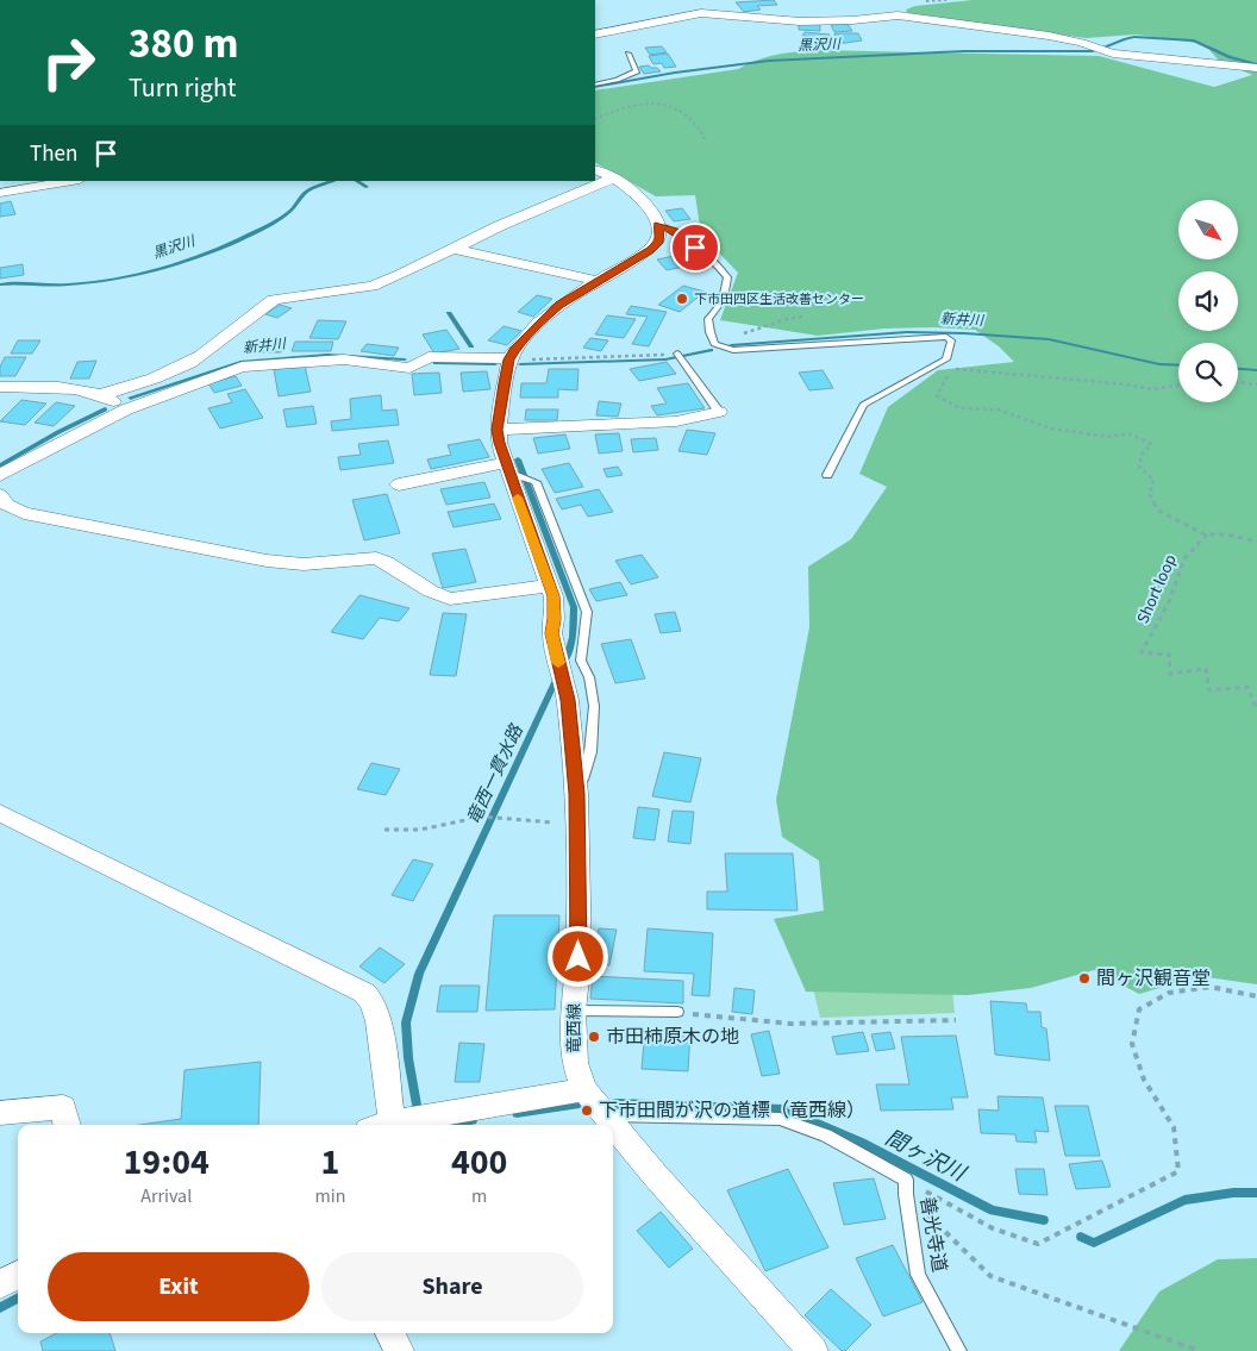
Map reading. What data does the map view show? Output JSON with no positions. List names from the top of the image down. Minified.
{"streets":{"street":["竜西線"],"lane":["善光寺道"],"path":["Short loop"]},"crossings":[["竜西線","善光寺道"]],"water":["黒沢川","新井川","竜西一貫水路","間ヶ沢川"],"places":["下市田四区生活改善センター","間ヶ沢観音堂","市田柿原木の地","下市田間が沢の道標（竜西線）"],"north":"bottom right","page":{"turn":["380 m","Turn right"],"then":"Then","eta":["19:04","Arrival","1","min","400","m"],"buttons":["Exit","Share"]}}
